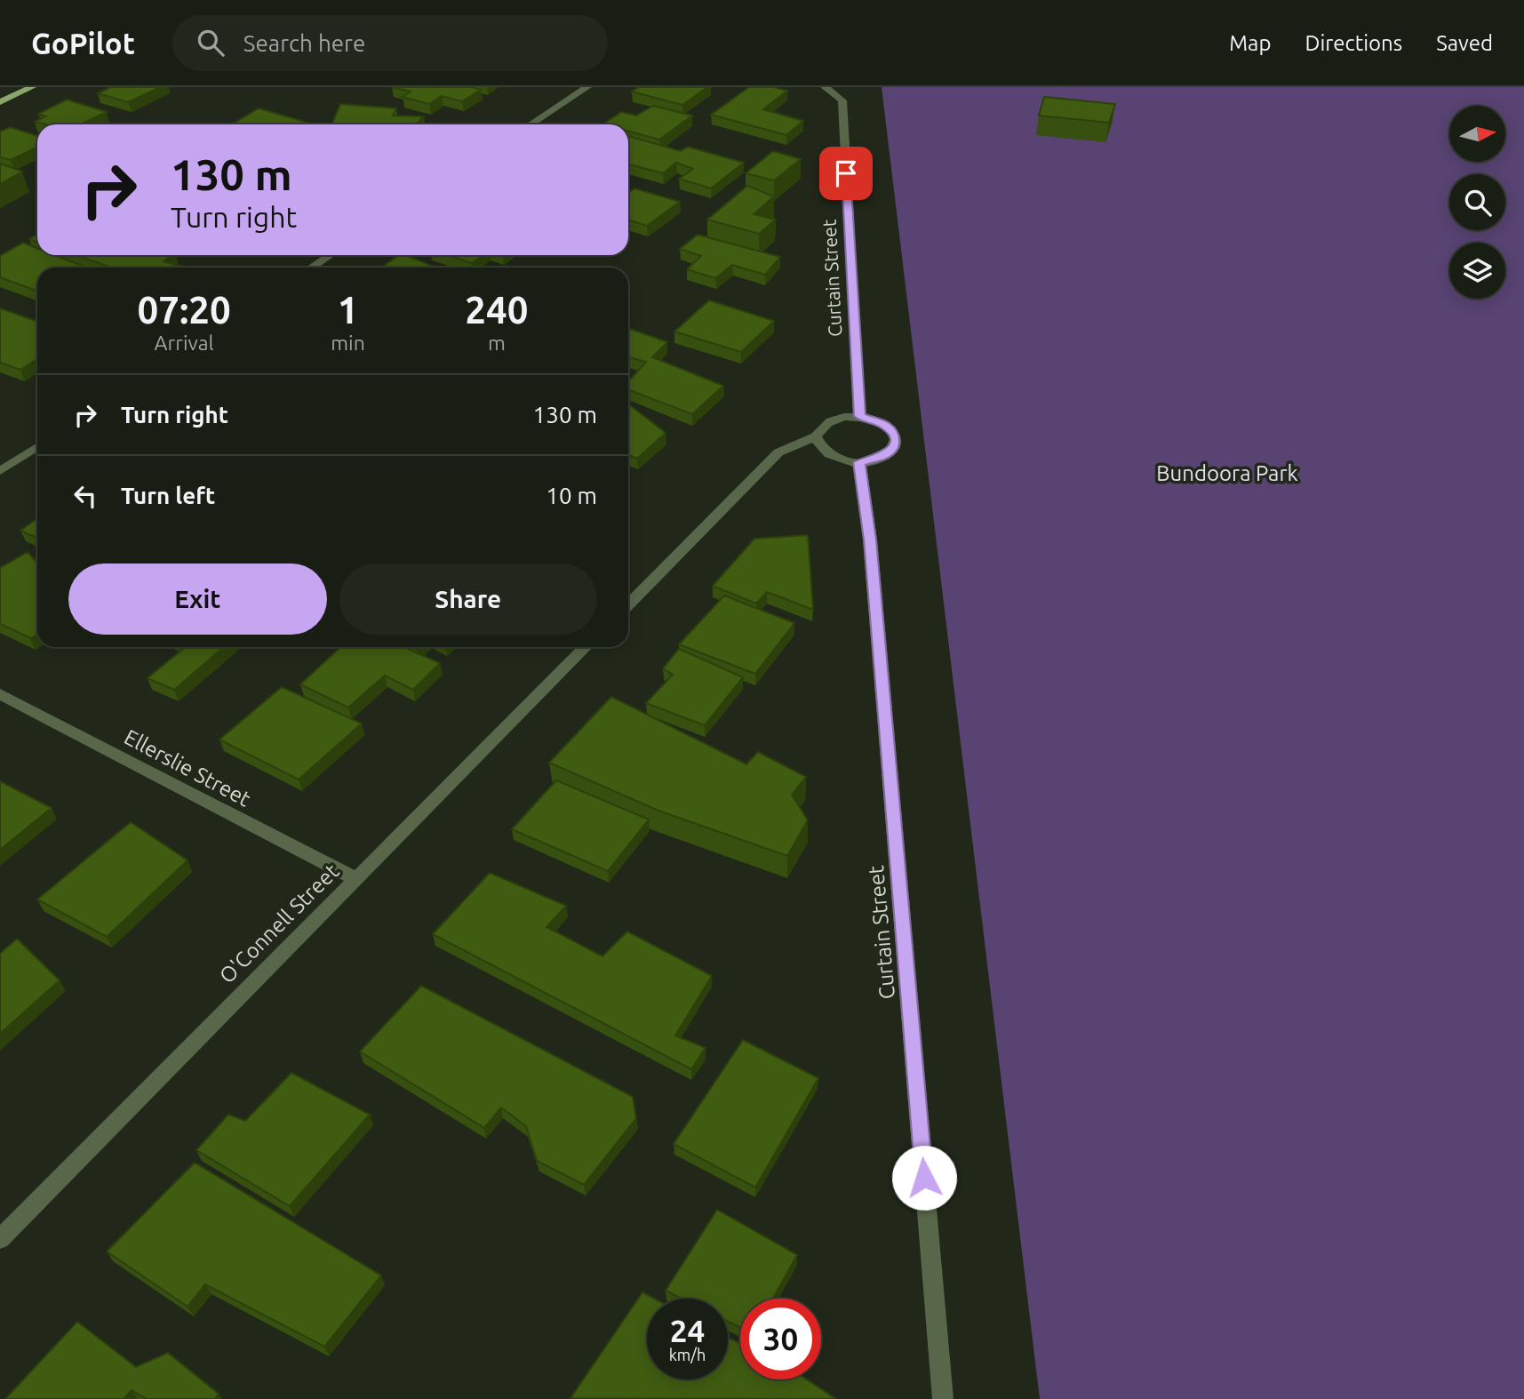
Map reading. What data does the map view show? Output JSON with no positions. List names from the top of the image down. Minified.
{"streets":{"street":["Curtain Street","Ellerslie Street","O'Connell Street"]},"crossings":[["Ellerslie Street","O'Connell Street"]],"parks":["Bundoora Park"],"north":"right","page":{"header":"GoPilot","search":"Search here","nav":["Map","Directions","Saved"],"turn":["130 m","Turn right"],"eta":["07:20","Arrival","1","min","240","m"],"list":[{"name":"Turn right","value":"130 m"},{"name":"Turn left","value":"10 m"}],"buttons":["Exit","Share"],"speed":"24 km/h","limit":"30"}}
